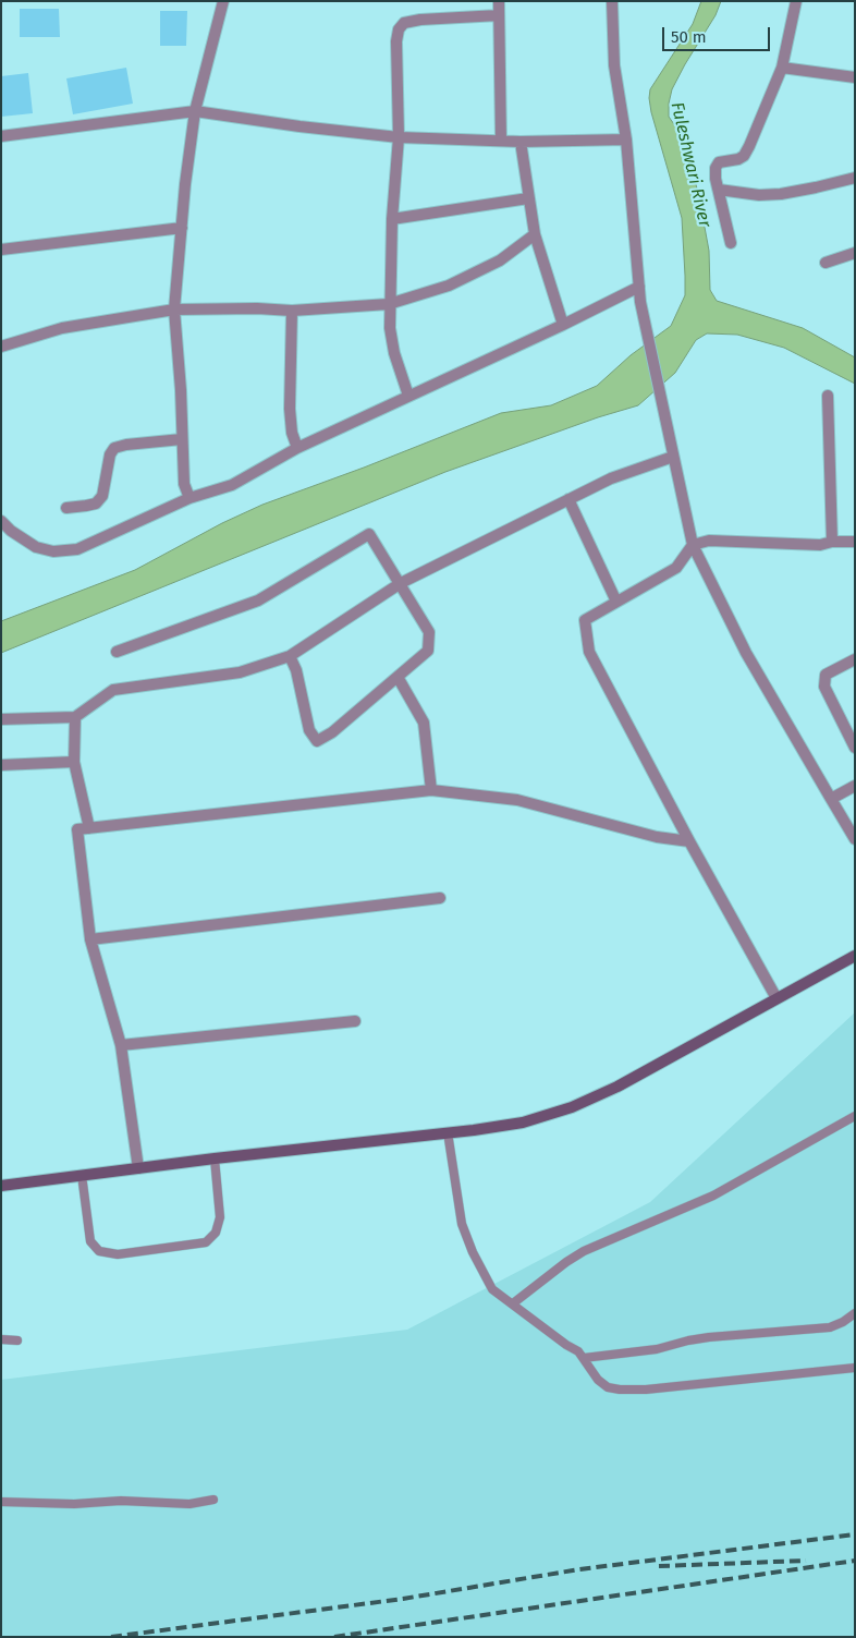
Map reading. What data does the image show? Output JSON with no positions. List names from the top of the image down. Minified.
{"water":["Fuleshwari River"],"scale_bar":"50 m"}
